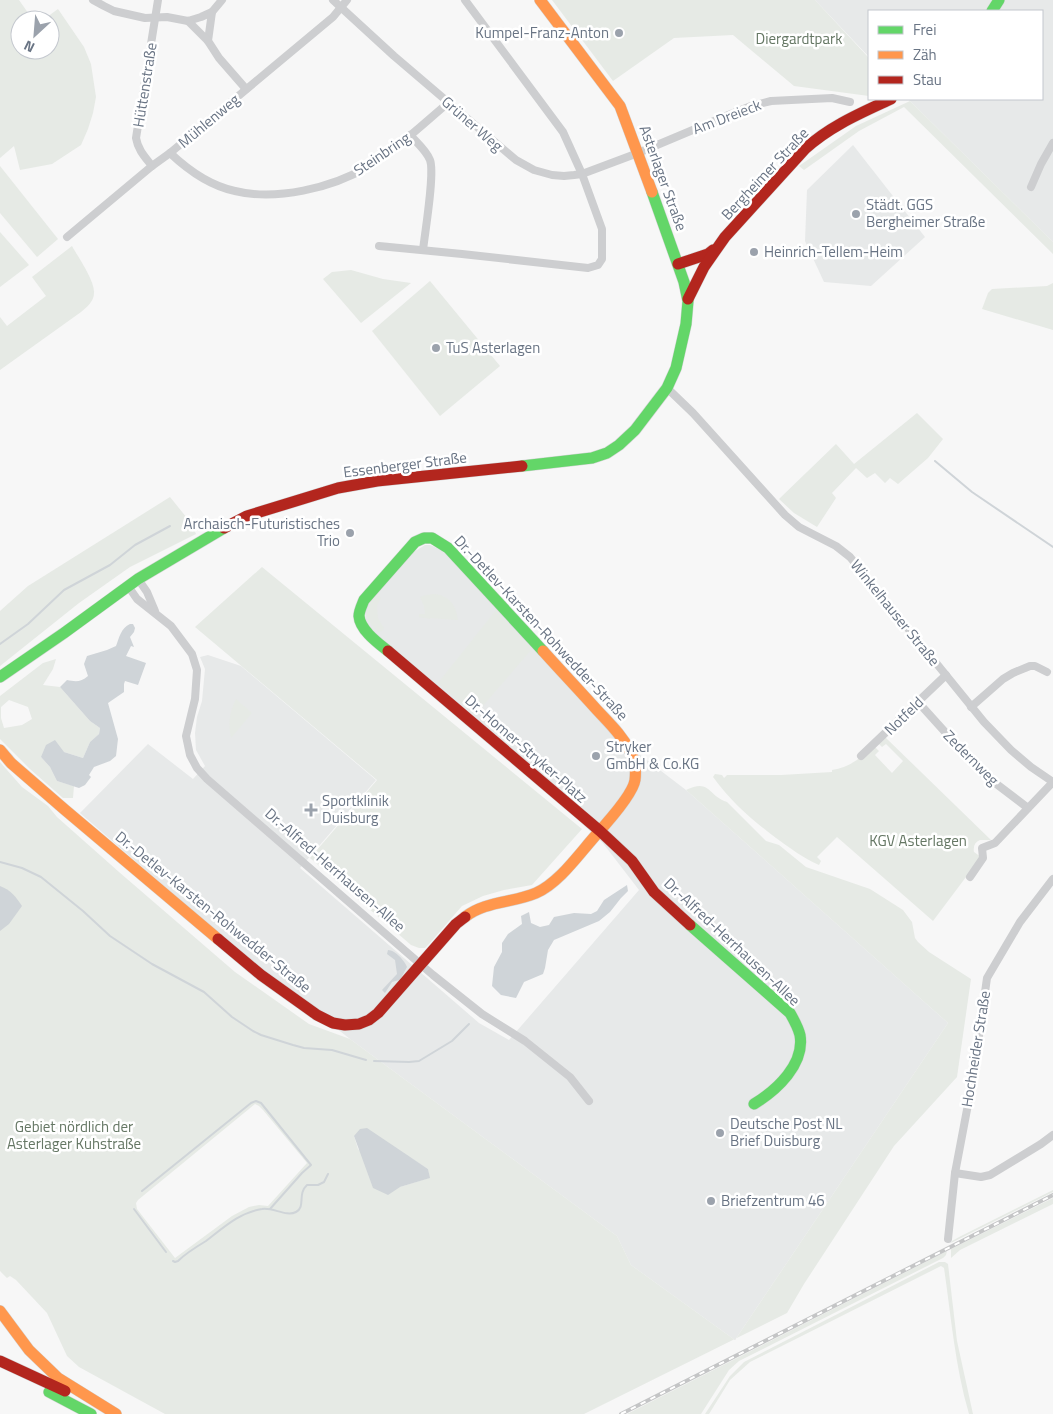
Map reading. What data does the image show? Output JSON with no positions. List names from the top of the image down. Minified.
{"streets":{"main road":["Bergheimer Straße","Asterlager Straße","Essenberger Straße","Dr.-Detlev-Karsten-Rohwedder-Straße","Dr.-Homer-Stryker-Platz","Dr.-Alfred-Herrhausen-Allee"],"street":["Hüttenstraße","Am Dreieck","Mühlenweg","Grüner Weg","Steinbring","Winkelhauser Straße","Notfeld","Zedernweg","Hochheider Straße"]},"crossings":[["Hüttenstraße","Mühlenweg"],["Am Dreieck","Grüner Weg"],["Am Dreieck","Asterlager Straße"],["Mühlenweg","Grüner Weg"],["Mühlenweg","Steinbring"],["Grüner Weg","Steinbring"],["Grüner Weg","Asterlager Straße"],["Bergheimer Straße","Asterlager Straße"],["Asterlager Straße","Essenberger Straße"],["Asterlager Straße","Winkelhauser Straße"],["Essenberger Straße","Winkelhauser Straße"],["Essenberger Straße","Dr.-Alfred-Herrhausen-Allee"],["Winkelhauser Straße","Notfeld"],["Dr.-Detlev-Karsten-Rohwedder-Straße","Dr.-Homer-Stryker-Platz"],["Dr.-Detlev-Karsten-Rohwedder-Straße","Dr.-Alfred-Herrhausen-Allee"],["Notfeld","Zedernweg"],["Dr.-Homer-Stryker-Platz","Dr.-Alfred-Herrhausen-Allee"]],"parks":["Diergardtpark","KGV Asterlagen","Gebiet nördlich der Asterlager Kuhstraße"],"places":{"other":["Kumpel-Franz-Anton","Städt. GGS Bergheimer Straße","Heinrich-Tellem-Heim","TuS Asterlagen","Archaisch-Futuristisches Trio","Stryker GmbH & Co.KG","Deutsche Post NL Brief Duisburg","Briefzentrum 46"],"health":["Sportklinik Duisburg"]},"legend":["Frei","Zäh","Stau"],"north":"bottom left"}
